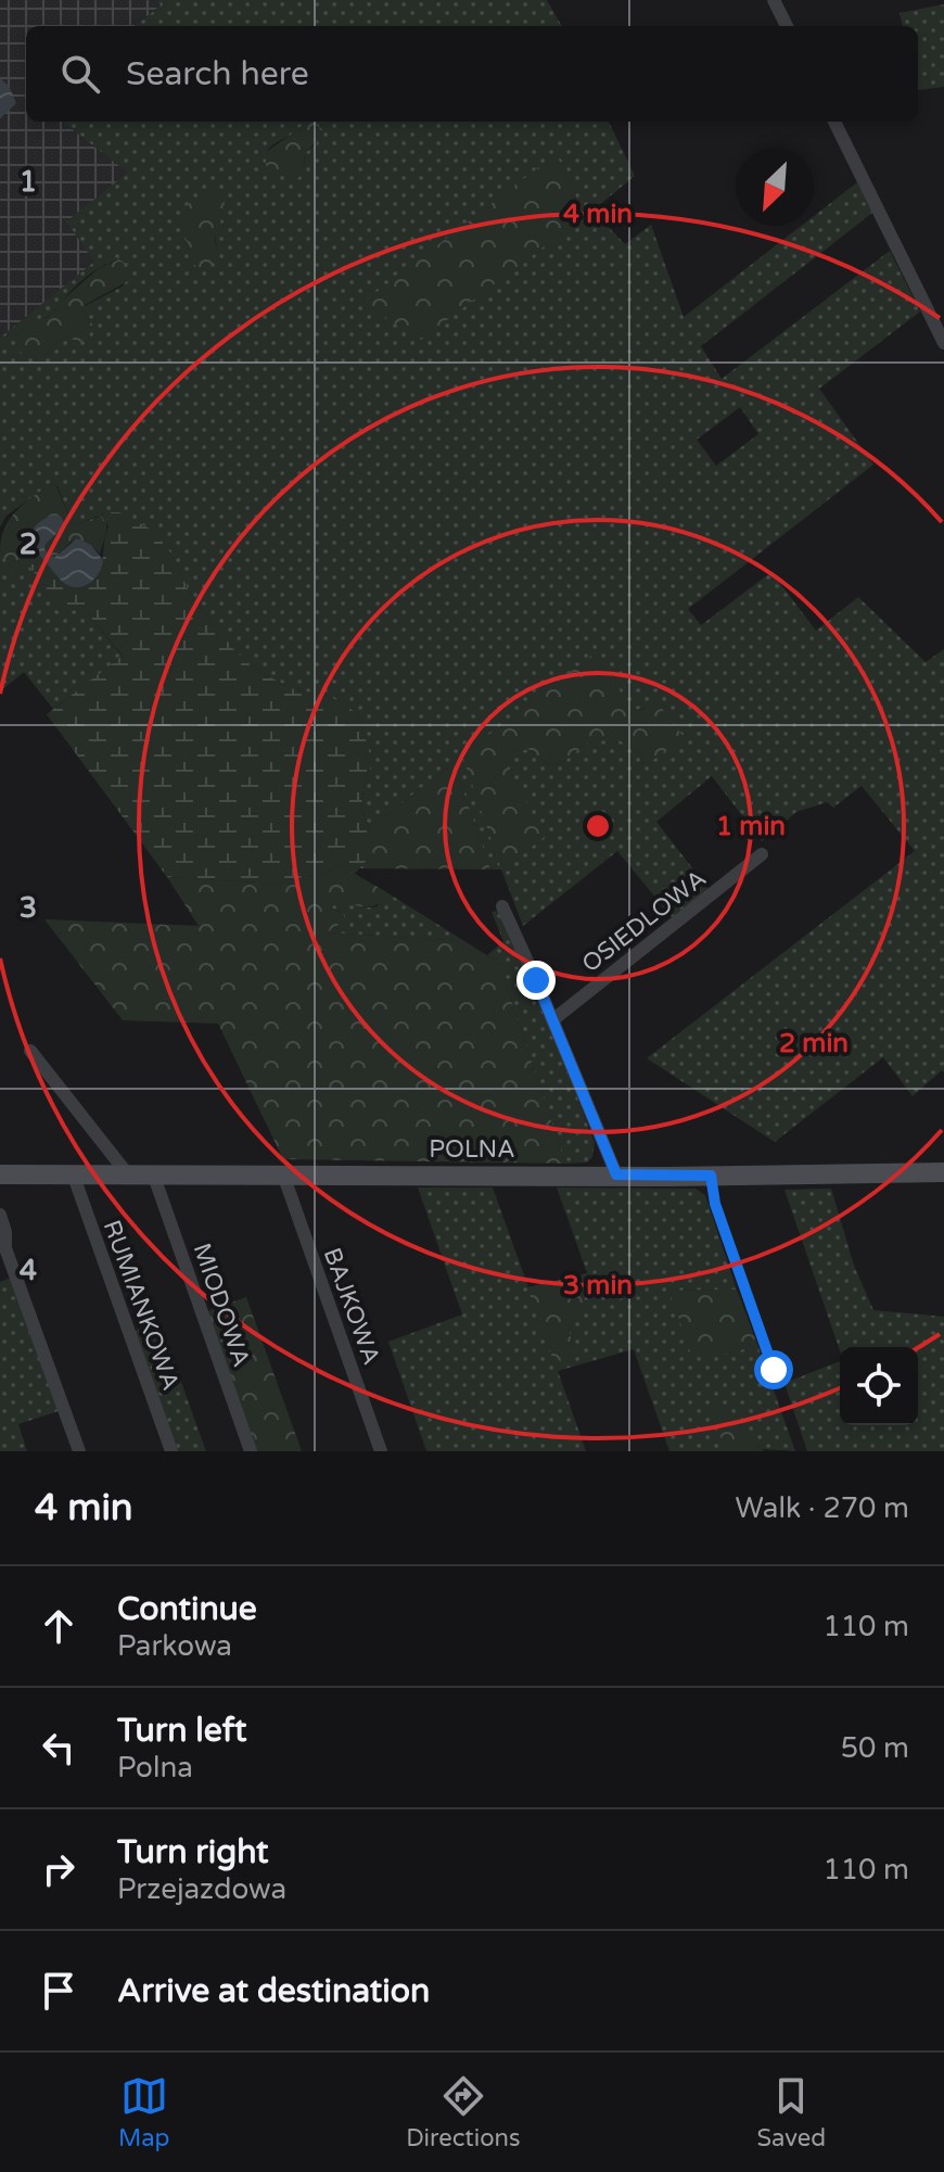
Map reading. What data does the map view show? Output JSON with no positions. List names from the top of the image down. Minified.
{"streets":{"street":["OSIEDLOWA","POLNA","RUMIANKOWA","MIODOWA","BAJKOWA"]},"crossings":[["POLNA","RUMIANKOWA"],["POLNA","MIODOWA"],["POLNA","BAJKOWA"]],"north":"bottom left","page":{"search":"Search here","heading":["4 min","Walk · 270 m"],"list":[["Continue","Parkowa","110 m"],["Turn left","Polna","50 m"],["Turn right","Przejazdowa","110 m"],"Arrive at destination"],"nav":["Map","Directions","Saved"]},"grid":{"rows":["1","2","3","4"]},"rings":["4 min","1 min","2 min","3 min"]}
